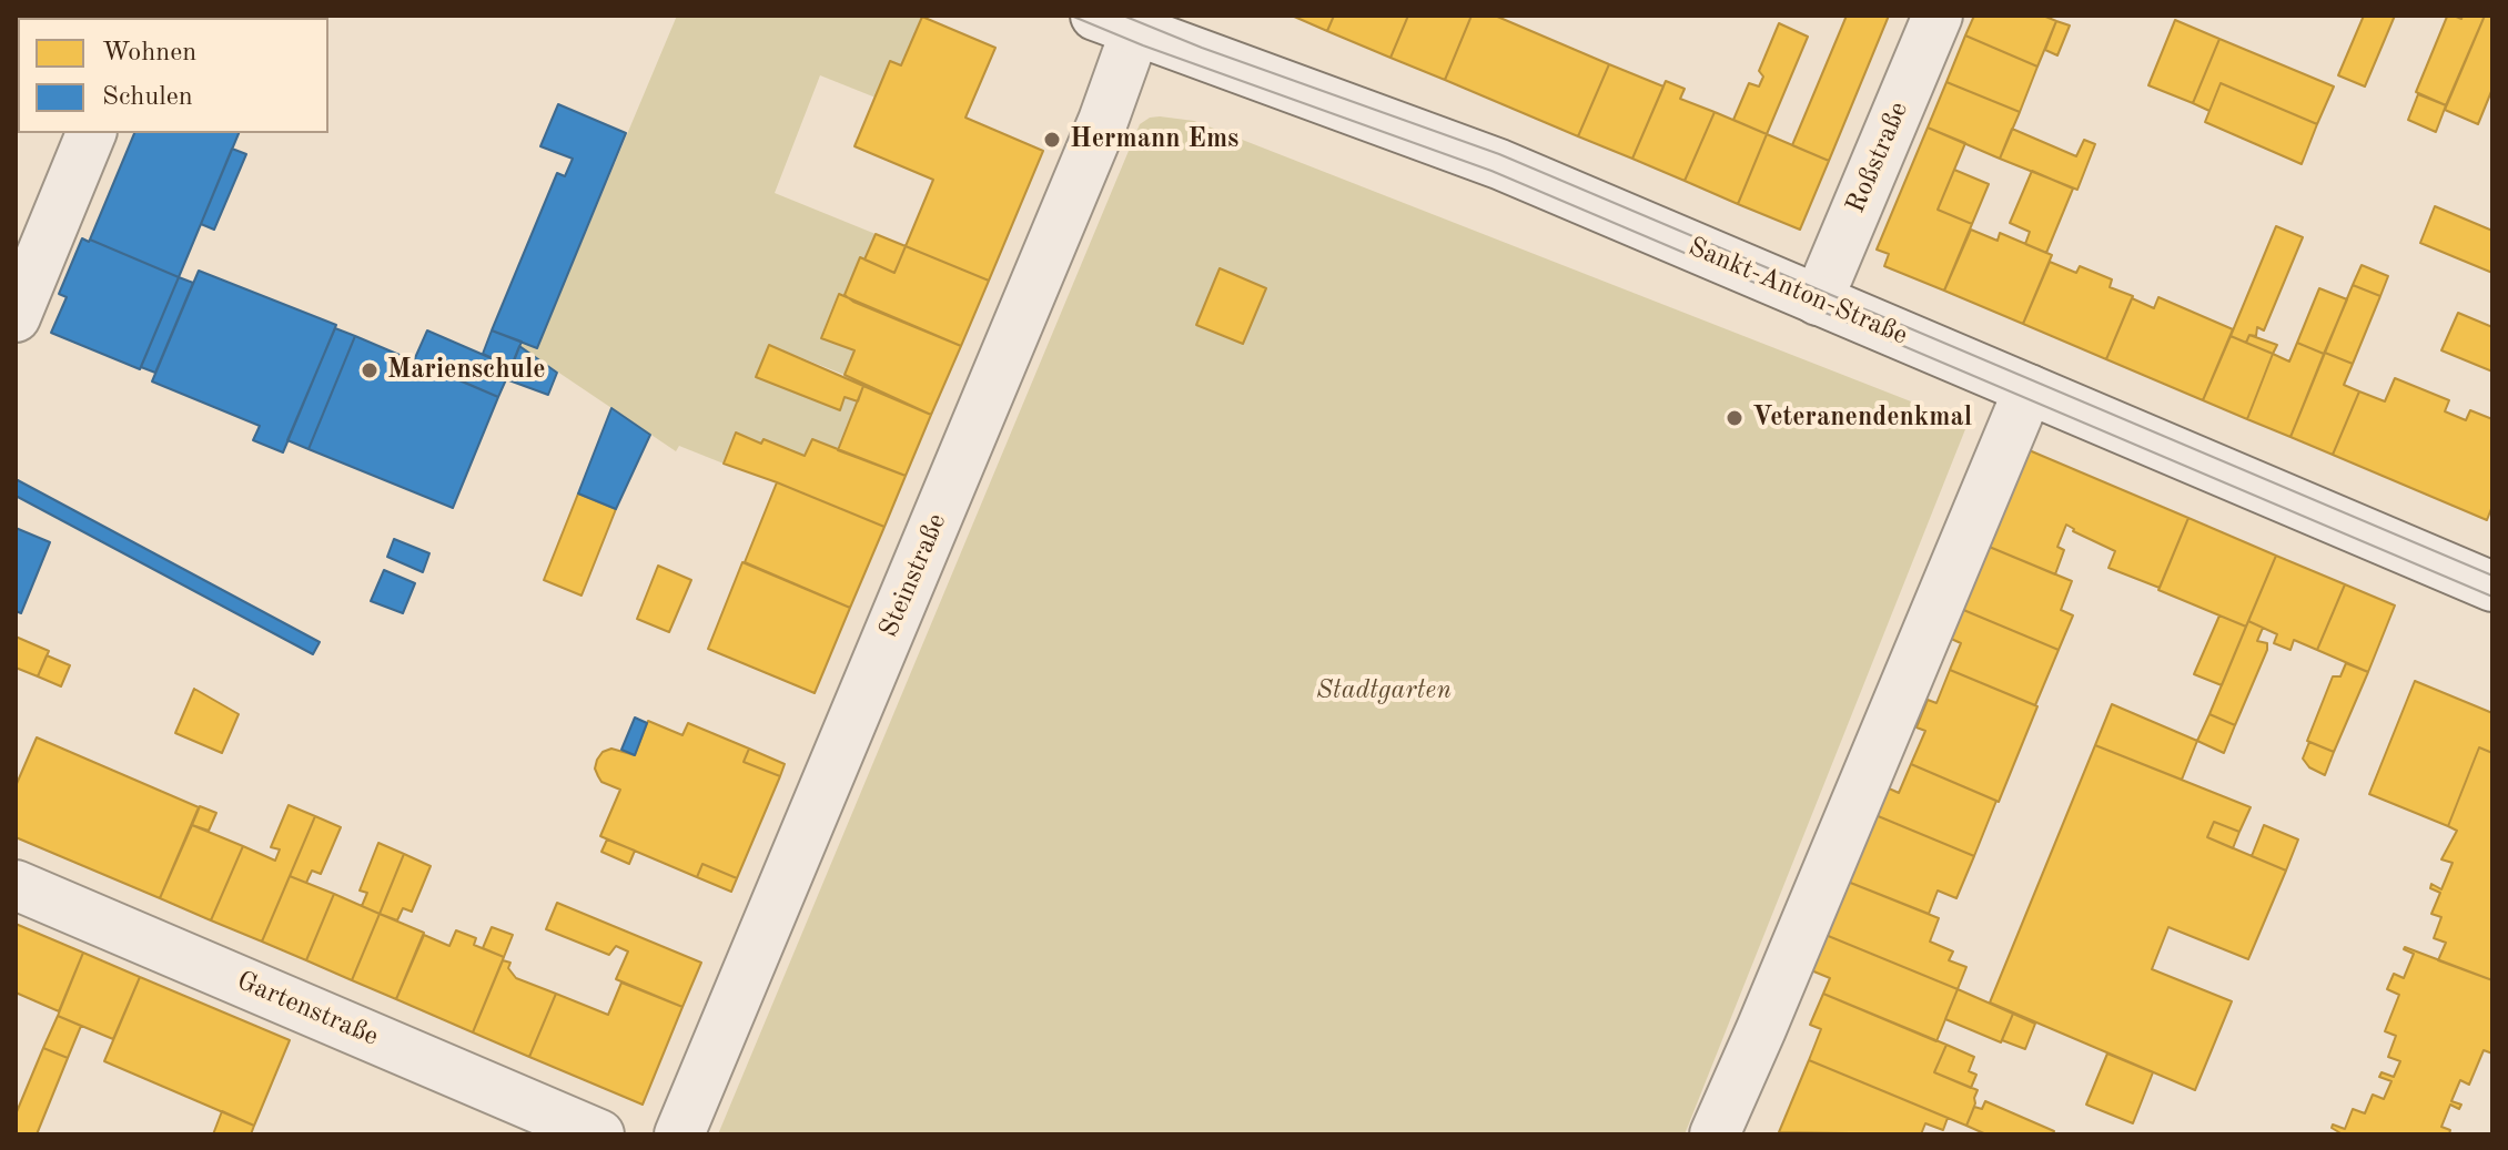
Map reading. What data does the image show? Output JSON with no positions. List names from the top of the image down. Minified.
{"streets":{"street":["Roßstraße","Sankt-Anton-Straße","Steinstraße","Gartenstraße"]},"crossings":[["Roßstraße","Sankt-Anton-Straße"],["Sankt-Anton-Straße","Steinstraße"]],"parks":["Stadtgarten"],"places":["Hermann Ems","Marienschule","Veteranendenkmal"],"legend":["Wohnen","Schulen"]}
